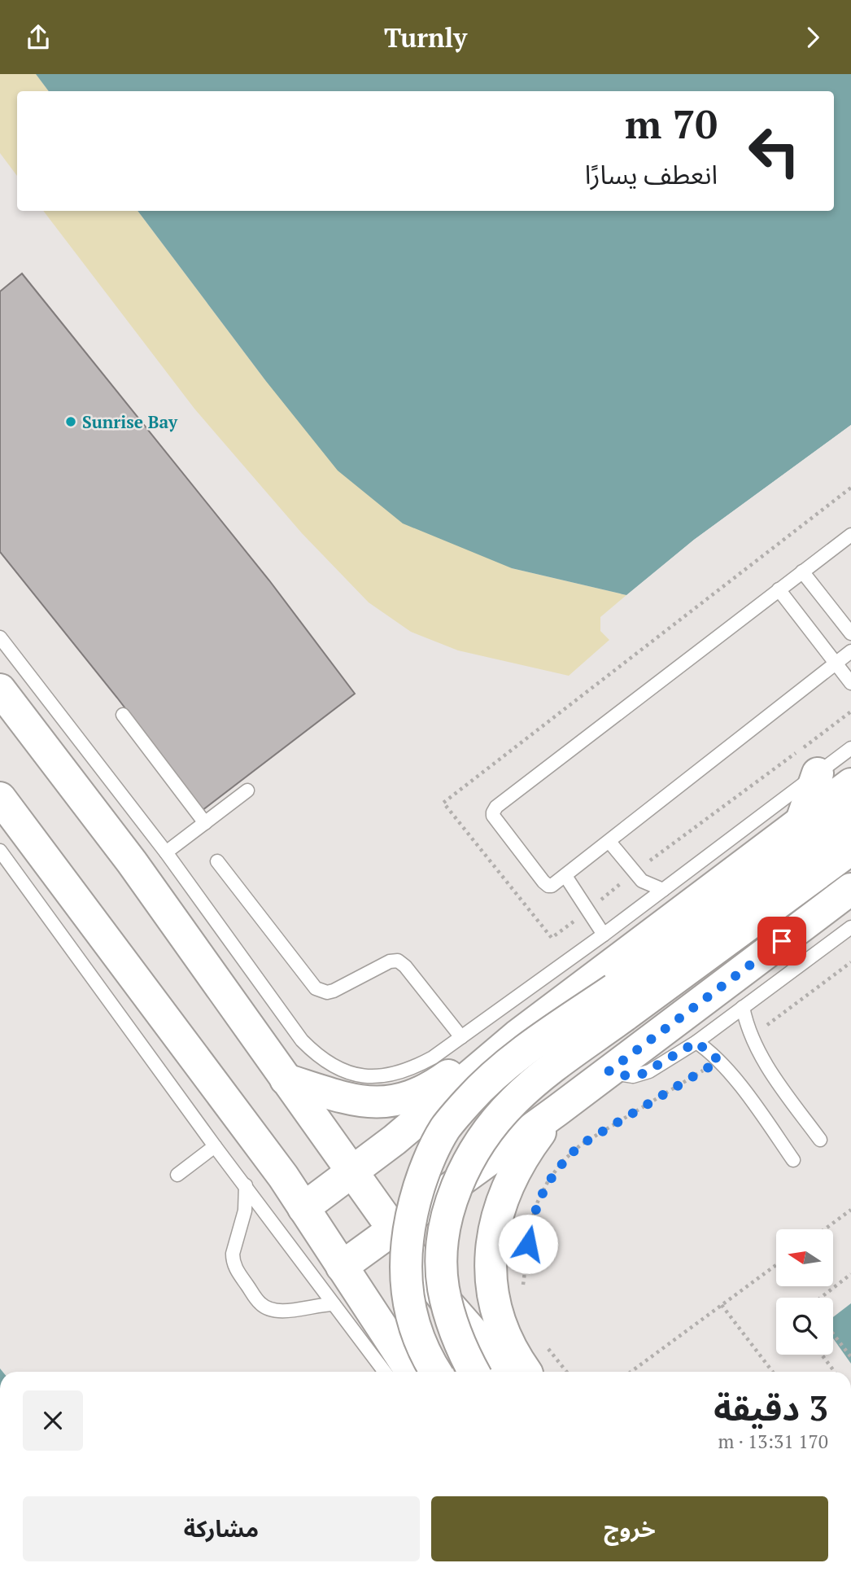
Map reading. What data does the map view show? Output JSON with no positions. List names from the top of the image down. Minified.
{"places":["Sunrise Bay"],"north":"left","page":{"header":"Turnly","turn":["70 m","انعطف يسارًا"],"heading":["3 دقيقة","170 m · 13:31"],"buttons":["خروج","مشاركة"]}}
